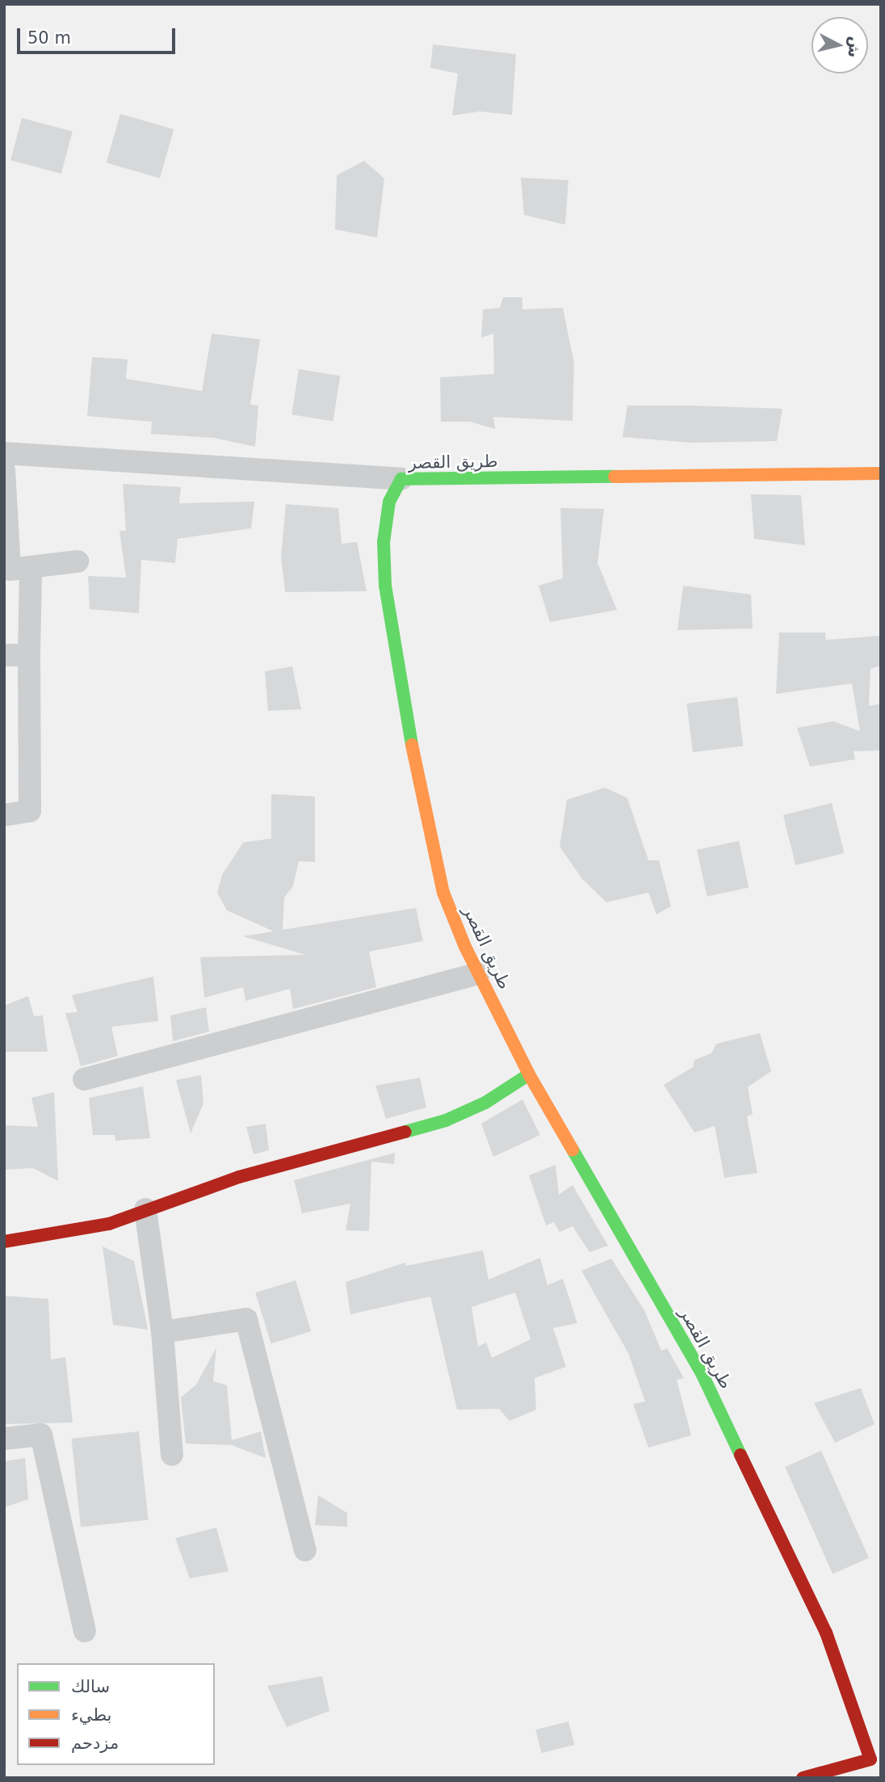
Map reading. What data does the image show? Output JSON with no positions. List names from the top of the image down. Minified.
{"streets":{"street":["طريق القصر"]},"legend":["سالك","بطيء","مزدحم"],"scale_bar":"50 m","north":"right"}
